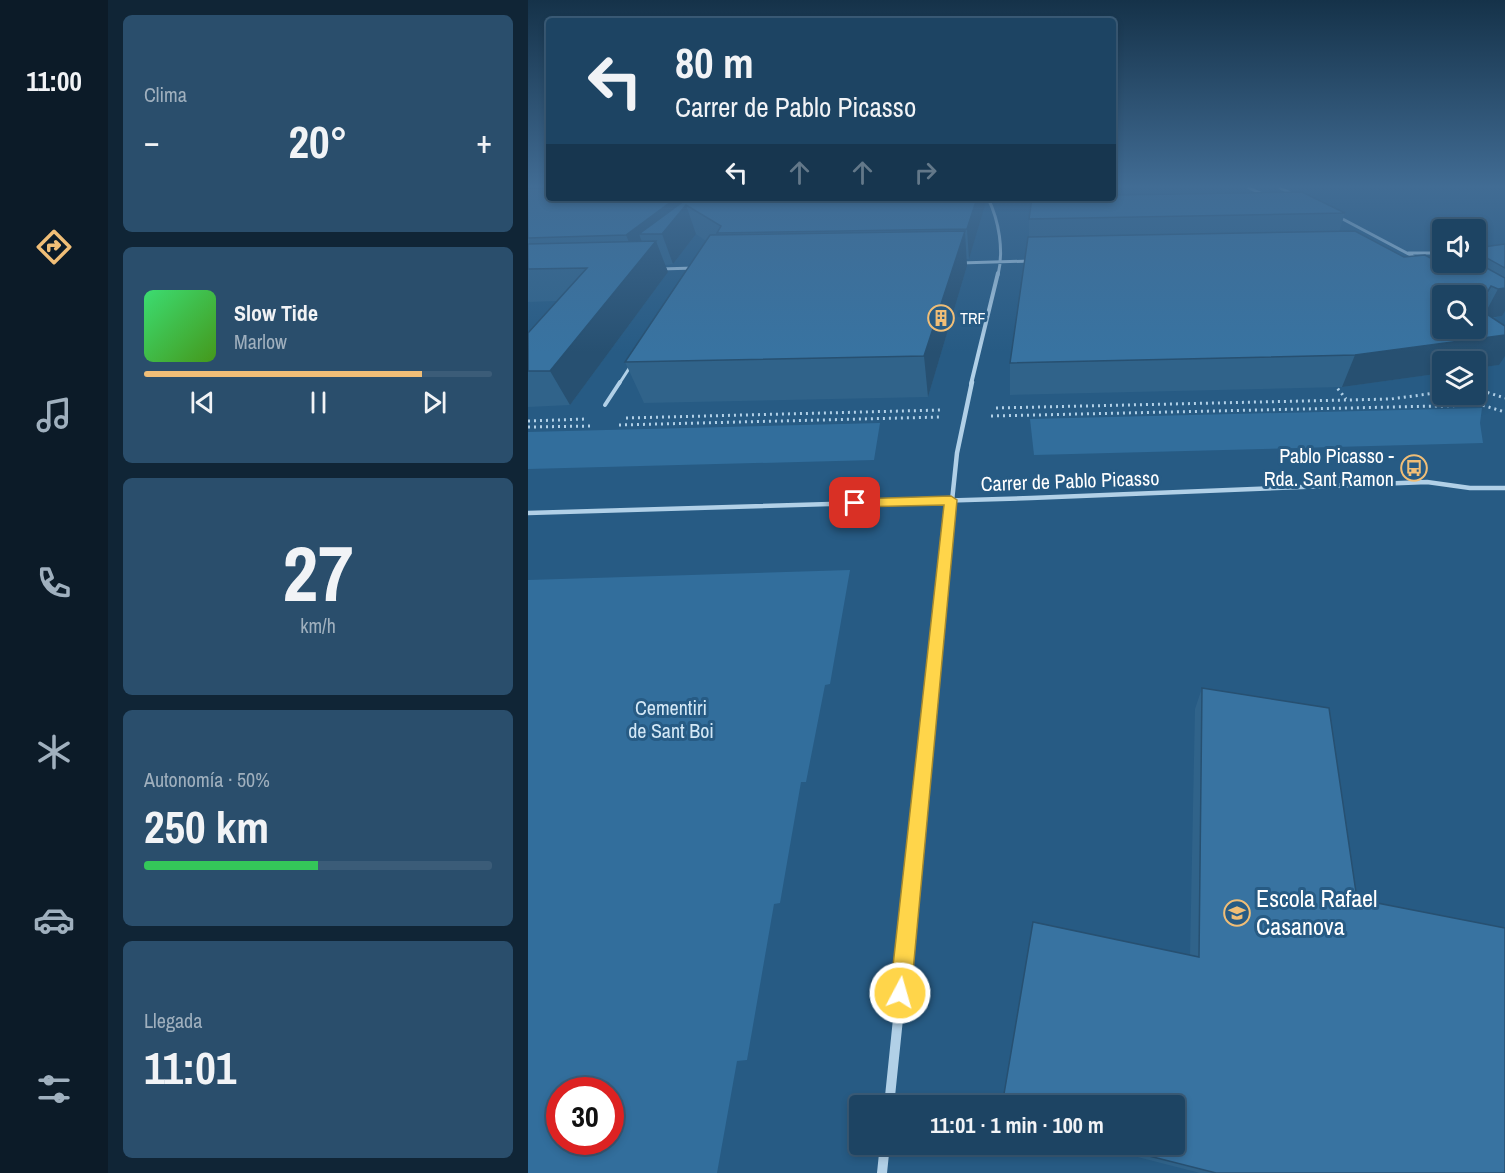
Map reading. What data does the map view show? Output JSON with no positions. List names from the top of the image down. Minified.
{"streets":{"street":["Carrer de Pablo Picasso"]},"parks":["Cementiri de Sant Boi"],"places":{"building":["TRF"],"bus stop":["Pablo Picasso - Rda. Sant Ramon"],"school or university":["Escola Rafael Casanova"]},"page":{"tabs":"11:00","tile":["Clima",["27","km/h"],["Autonomía · 50%","250 km"],["Llegada","11:01"]],"turn":["80 m","Carrer de Pablo Picasso"],"heat":["−","20°","+"],"song":["Slow Tide","Marlow"],"limit":"30","trip":"11:01 · 1 min · 100 m"}}
